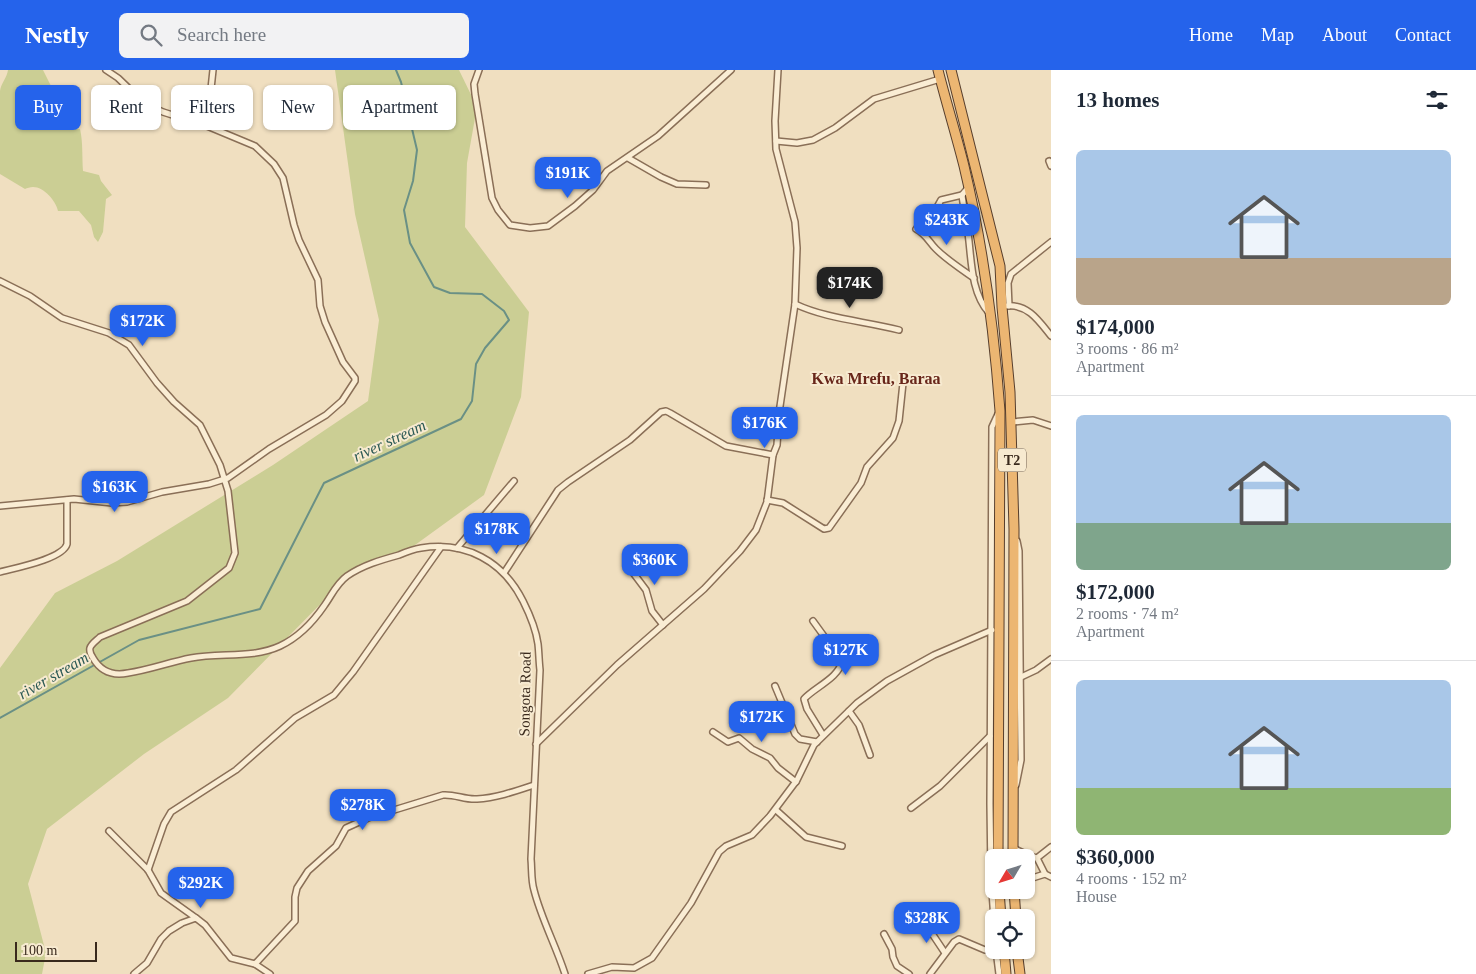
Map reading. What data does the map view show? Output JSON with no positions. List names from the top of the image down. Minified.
{"streets":{"highway":["T2"],"street":["Songota Road"]},"districts":["Kwa Mrefu, Baraa"],"water":["river stream"],"scale_bar":"100 m","north":"bottom left","page":{"header":"Nestly","search":"Search here","nav":["Home","Map","About","Contact"],"heading":"13 homes","chip":["Buy","Rent","Filters","New","Apartment"],"list":[{"name":"$174,000","note":"3 rooms · 86 m² · Apartment"},{"name":"$172,000","note":"2 rooms · 74 m² · Apartment"},{"name":"$360,000","note":"4 rooms · 152 m² · House"}],"price":["$191K","$243K","$174K","$172K","$176K","$163K","$178K","$360K","$127K","$172K","$278K","$292K","$328K"],"scale":"100 m"}}
